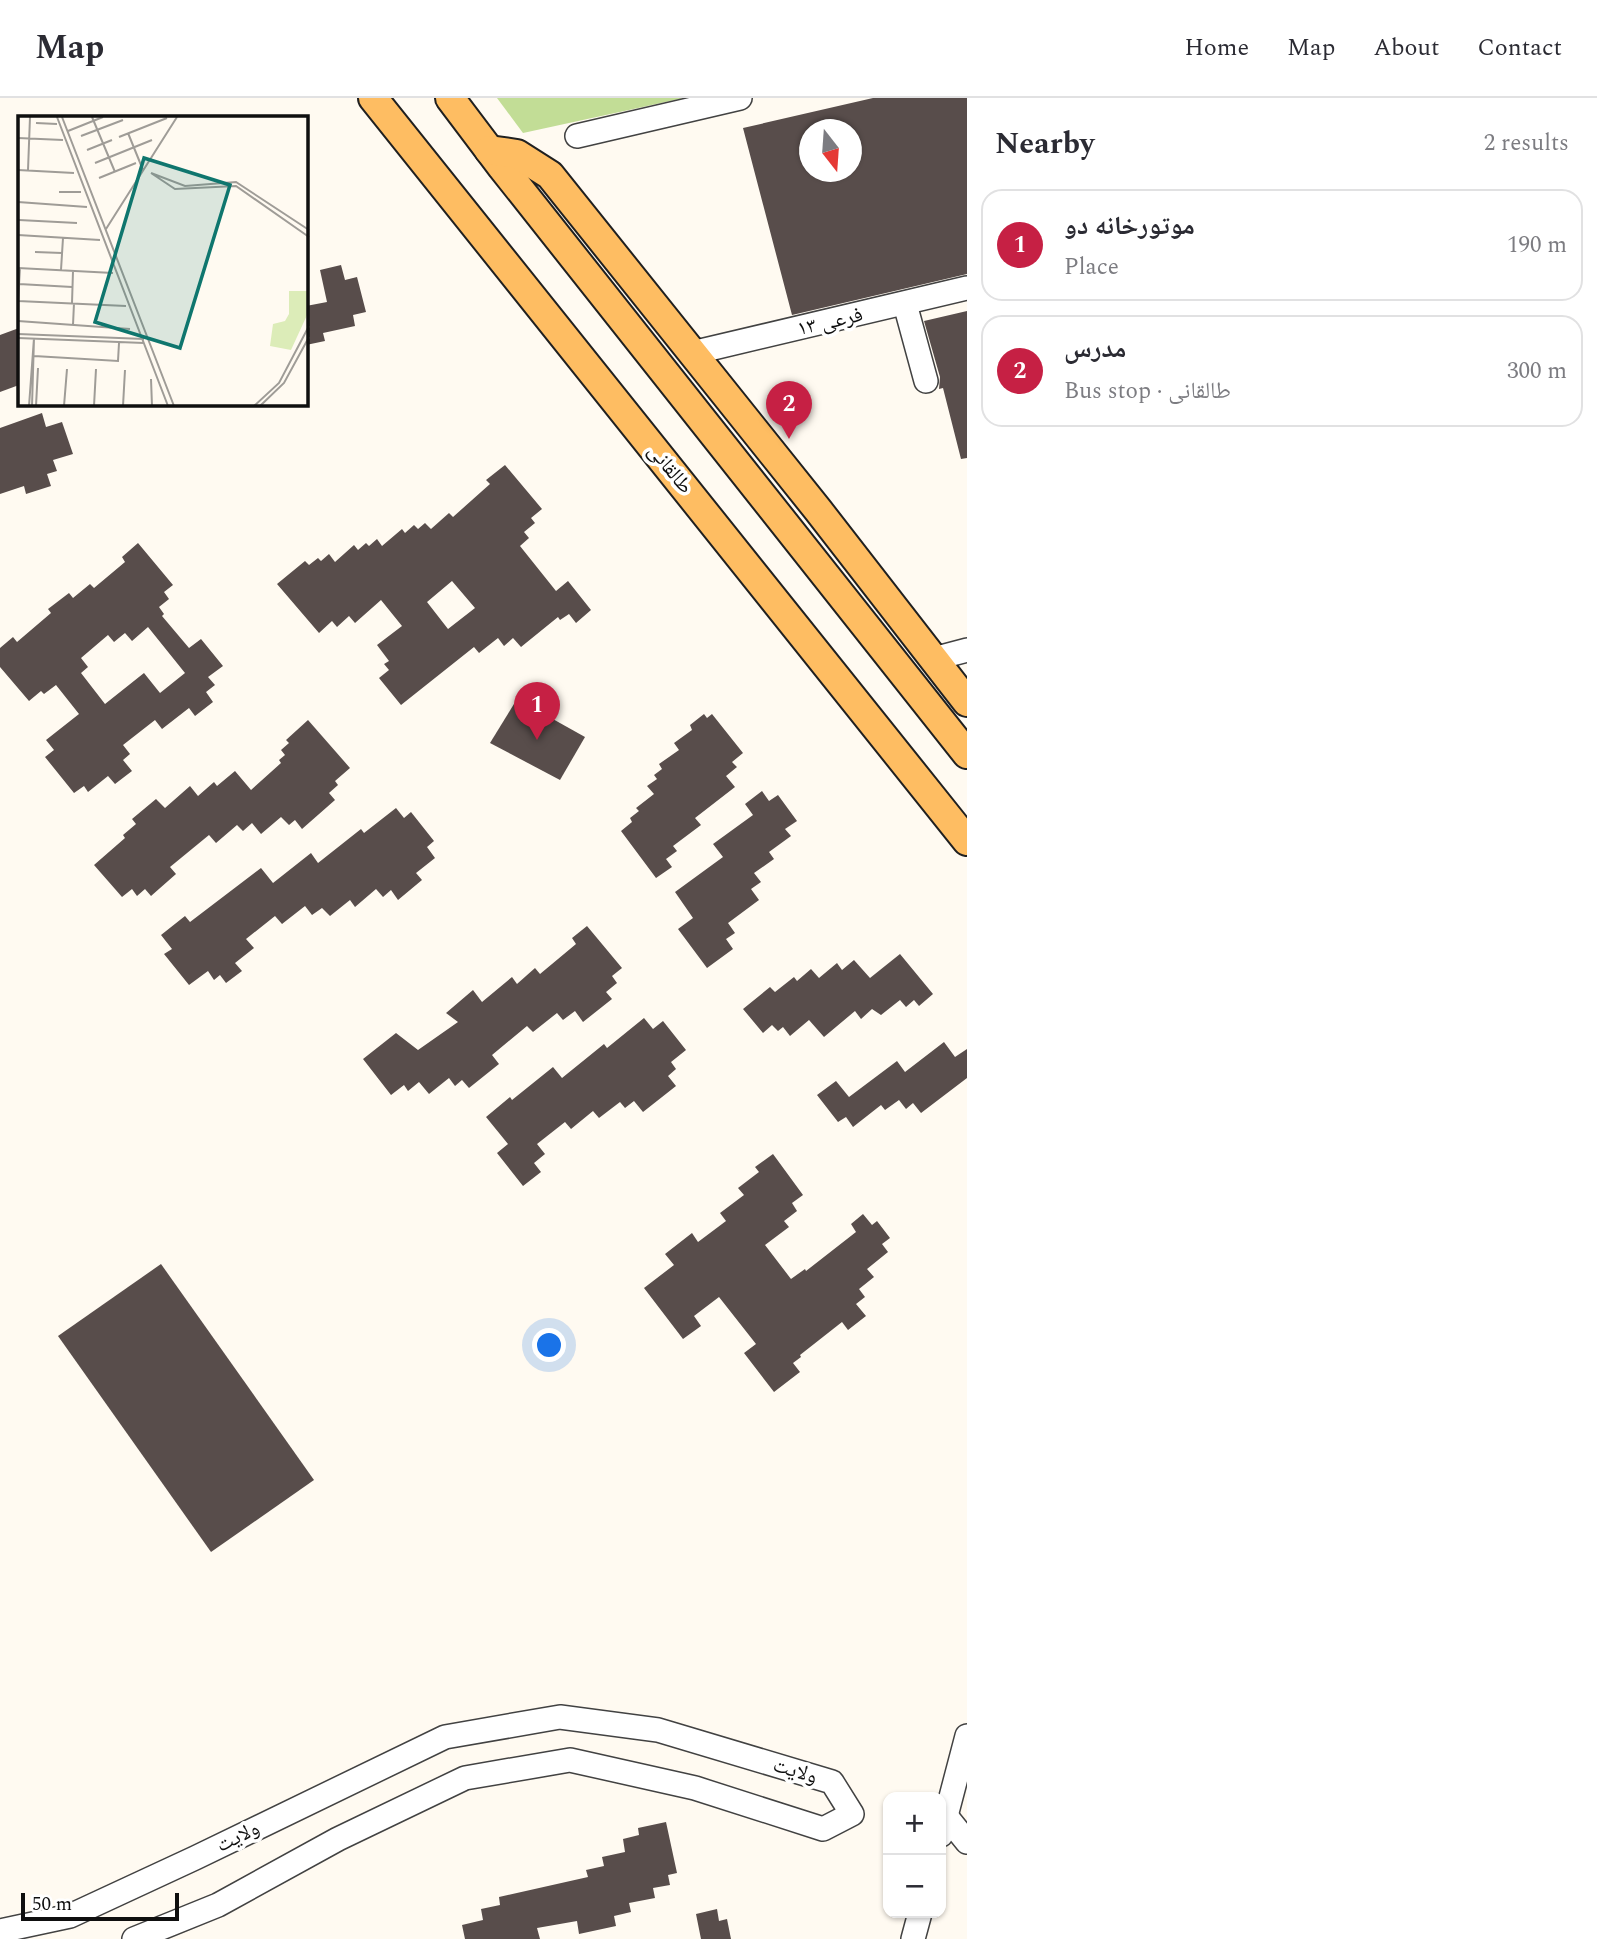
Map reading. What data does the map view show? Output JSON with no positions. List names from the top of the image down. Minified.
{"streets":{"main road":["طالقانی"],"street":["فرعی ۱۳","ولایت"]},"scale_bar":"50 m","north":"bottom","page":{"header":"Map","nav":["Home","Map","About","Contact"],"heading":["Nearby","2 results"],"list":[{"mark":"1","name":"موتورخانه دو","note":"Place","value":"190 m"},{"mark":"2","name":"مدرس","note":"Bus stop · طالقانی","value":"300 m"}],"pins":["2","1"],"map_buttons":["+","−"],"scale":"50 m"}}
